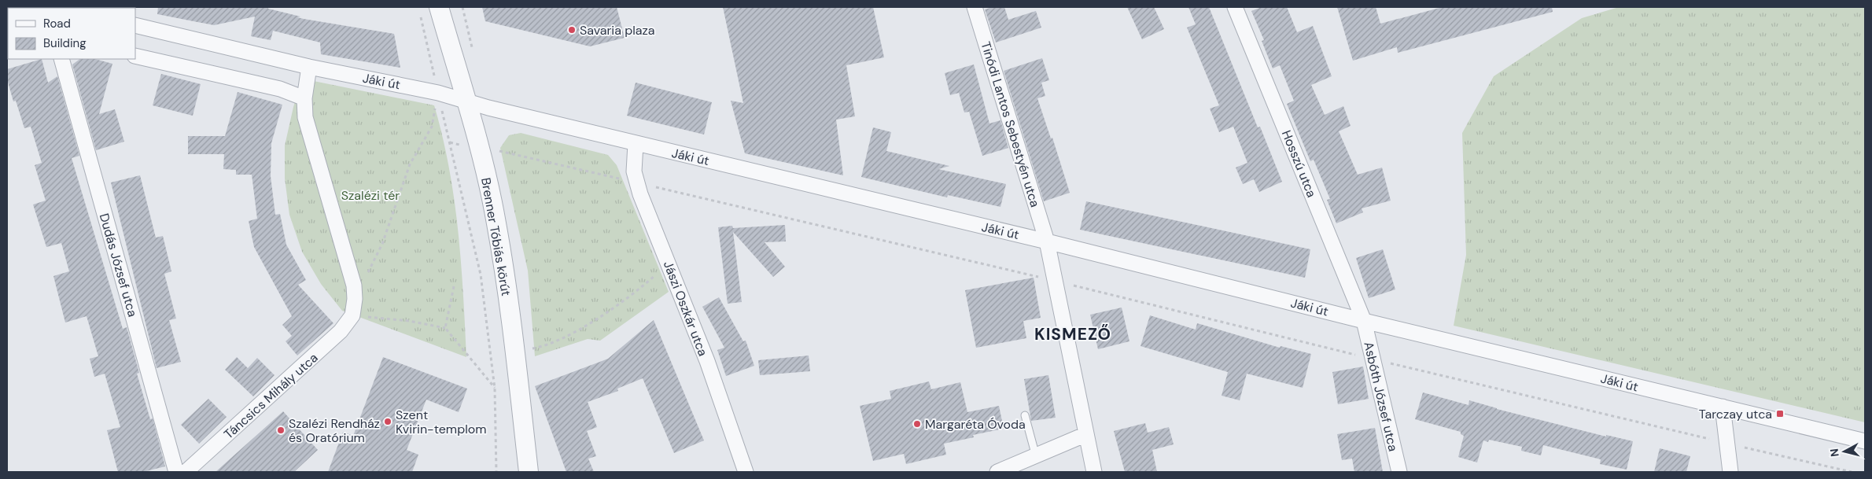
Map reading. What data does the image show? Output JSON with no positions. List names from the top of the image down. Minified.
{"streets":{"street":["Jáki út","Tinódi Lantos Sebestyén utca","Hosszú utca","Brenner Tóbiás körút","Dudás József utca","Jászi Oszkár utca","Táncsics Mihály utca","Asbóth József utca"]},"crossings":[["Jáki út","Tinódi Lantos Sebestyén utca"],["Jáki út","Hosszú utca"],["Jáki út","Brenner Tóbiás körút"],["Jáki út","Jászi Oszkár utca"],["Jáki út","Asbóth József utca"],["Hosszú utca","Asbóth József utca"]],"districts":["KISMEZŐ"],"parks":["Szalézi tér"],"places":{"other":["Savaria plaza","Szent Kvirin-templom","Margaréta Óvoda","Szalézi Rendház és Oratórium"],"transit":["Tarczay utca"]},"legend":["Road","Building"],"north":"left"}
